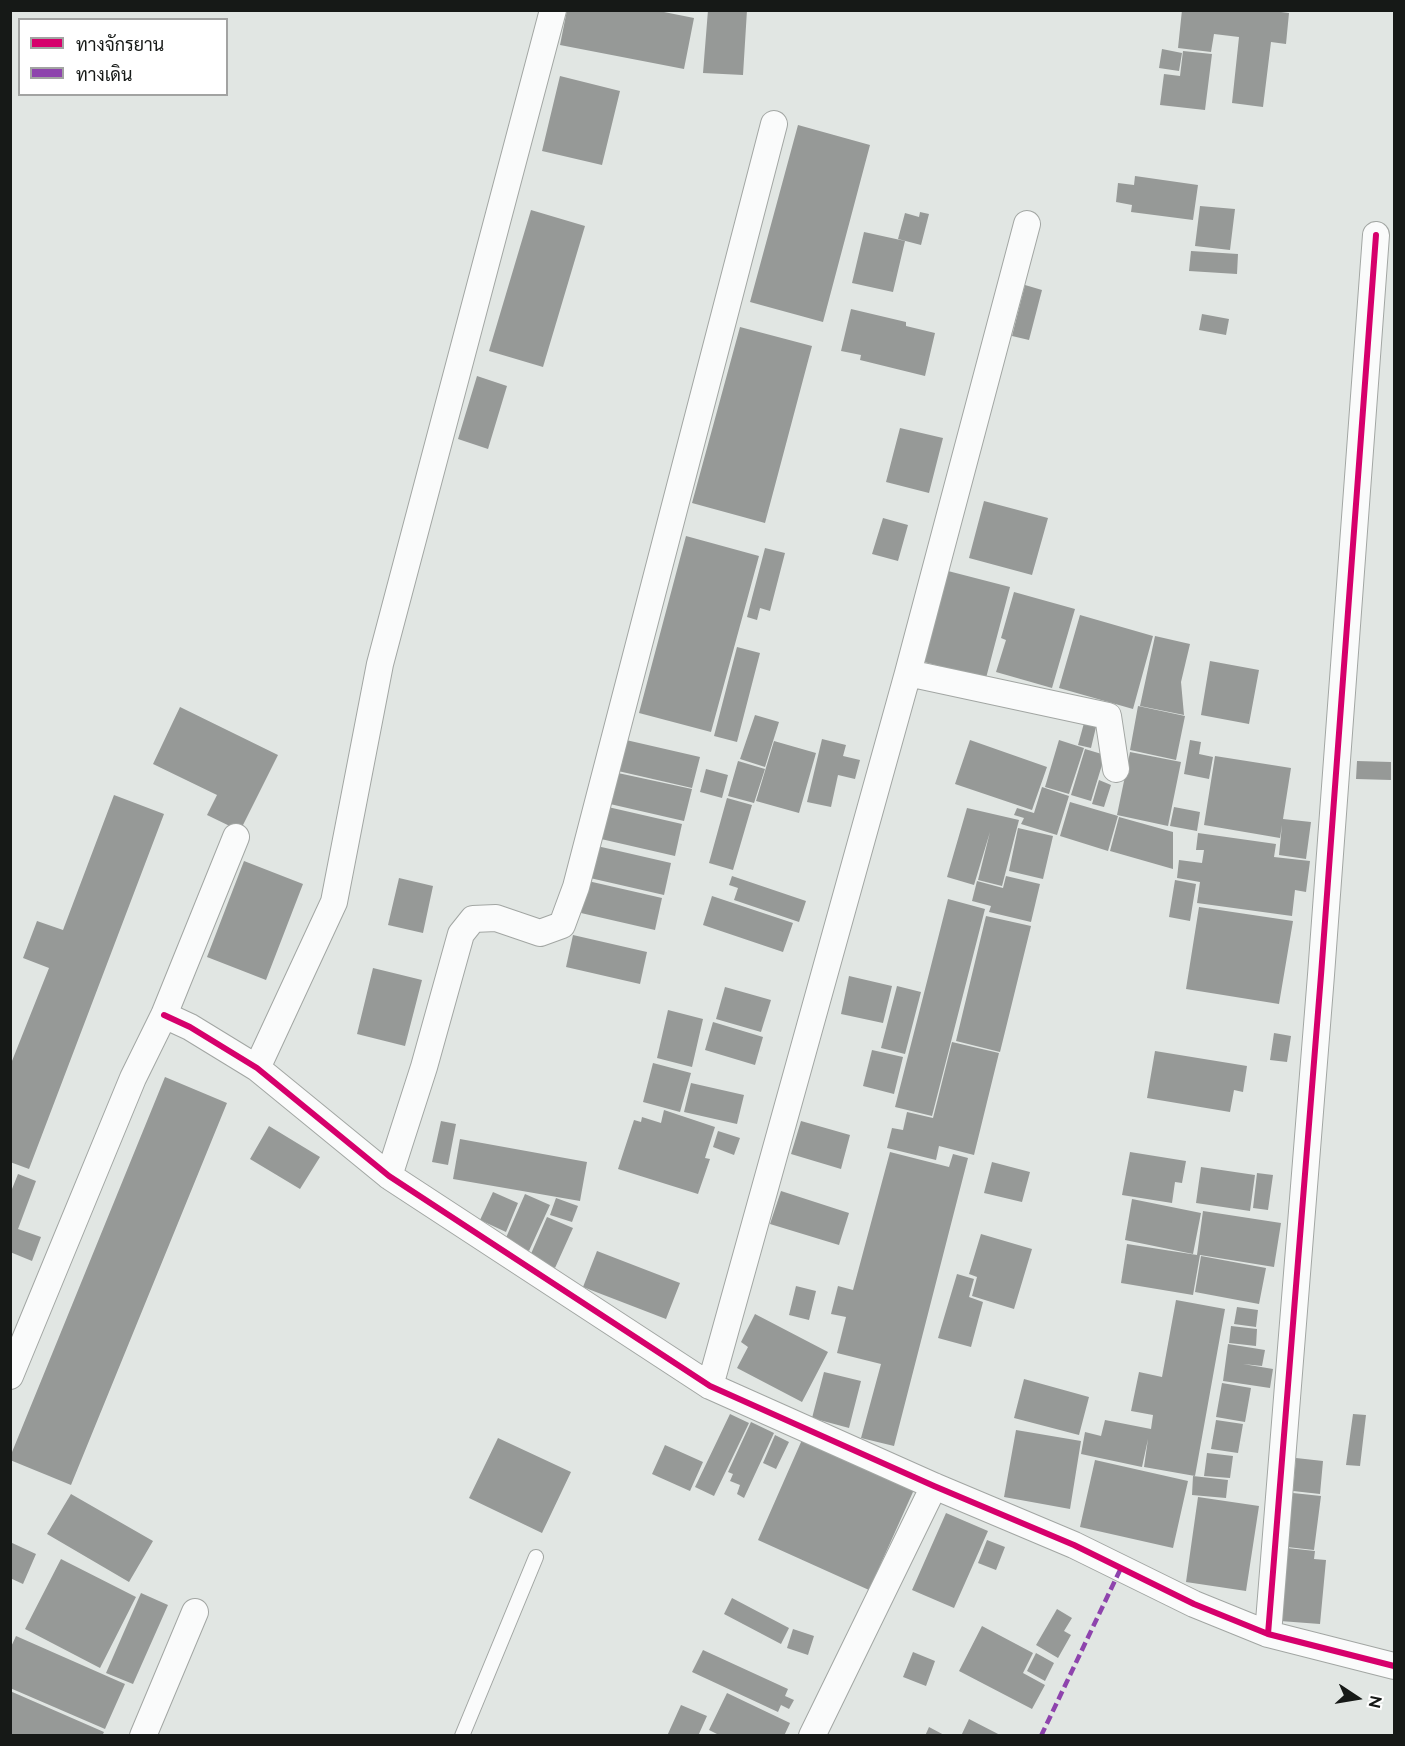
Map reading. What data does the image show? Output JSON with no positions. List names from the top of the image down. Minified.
{"legend":["ทางจักรยาน","ทางเดิน"],"north":"right"}
